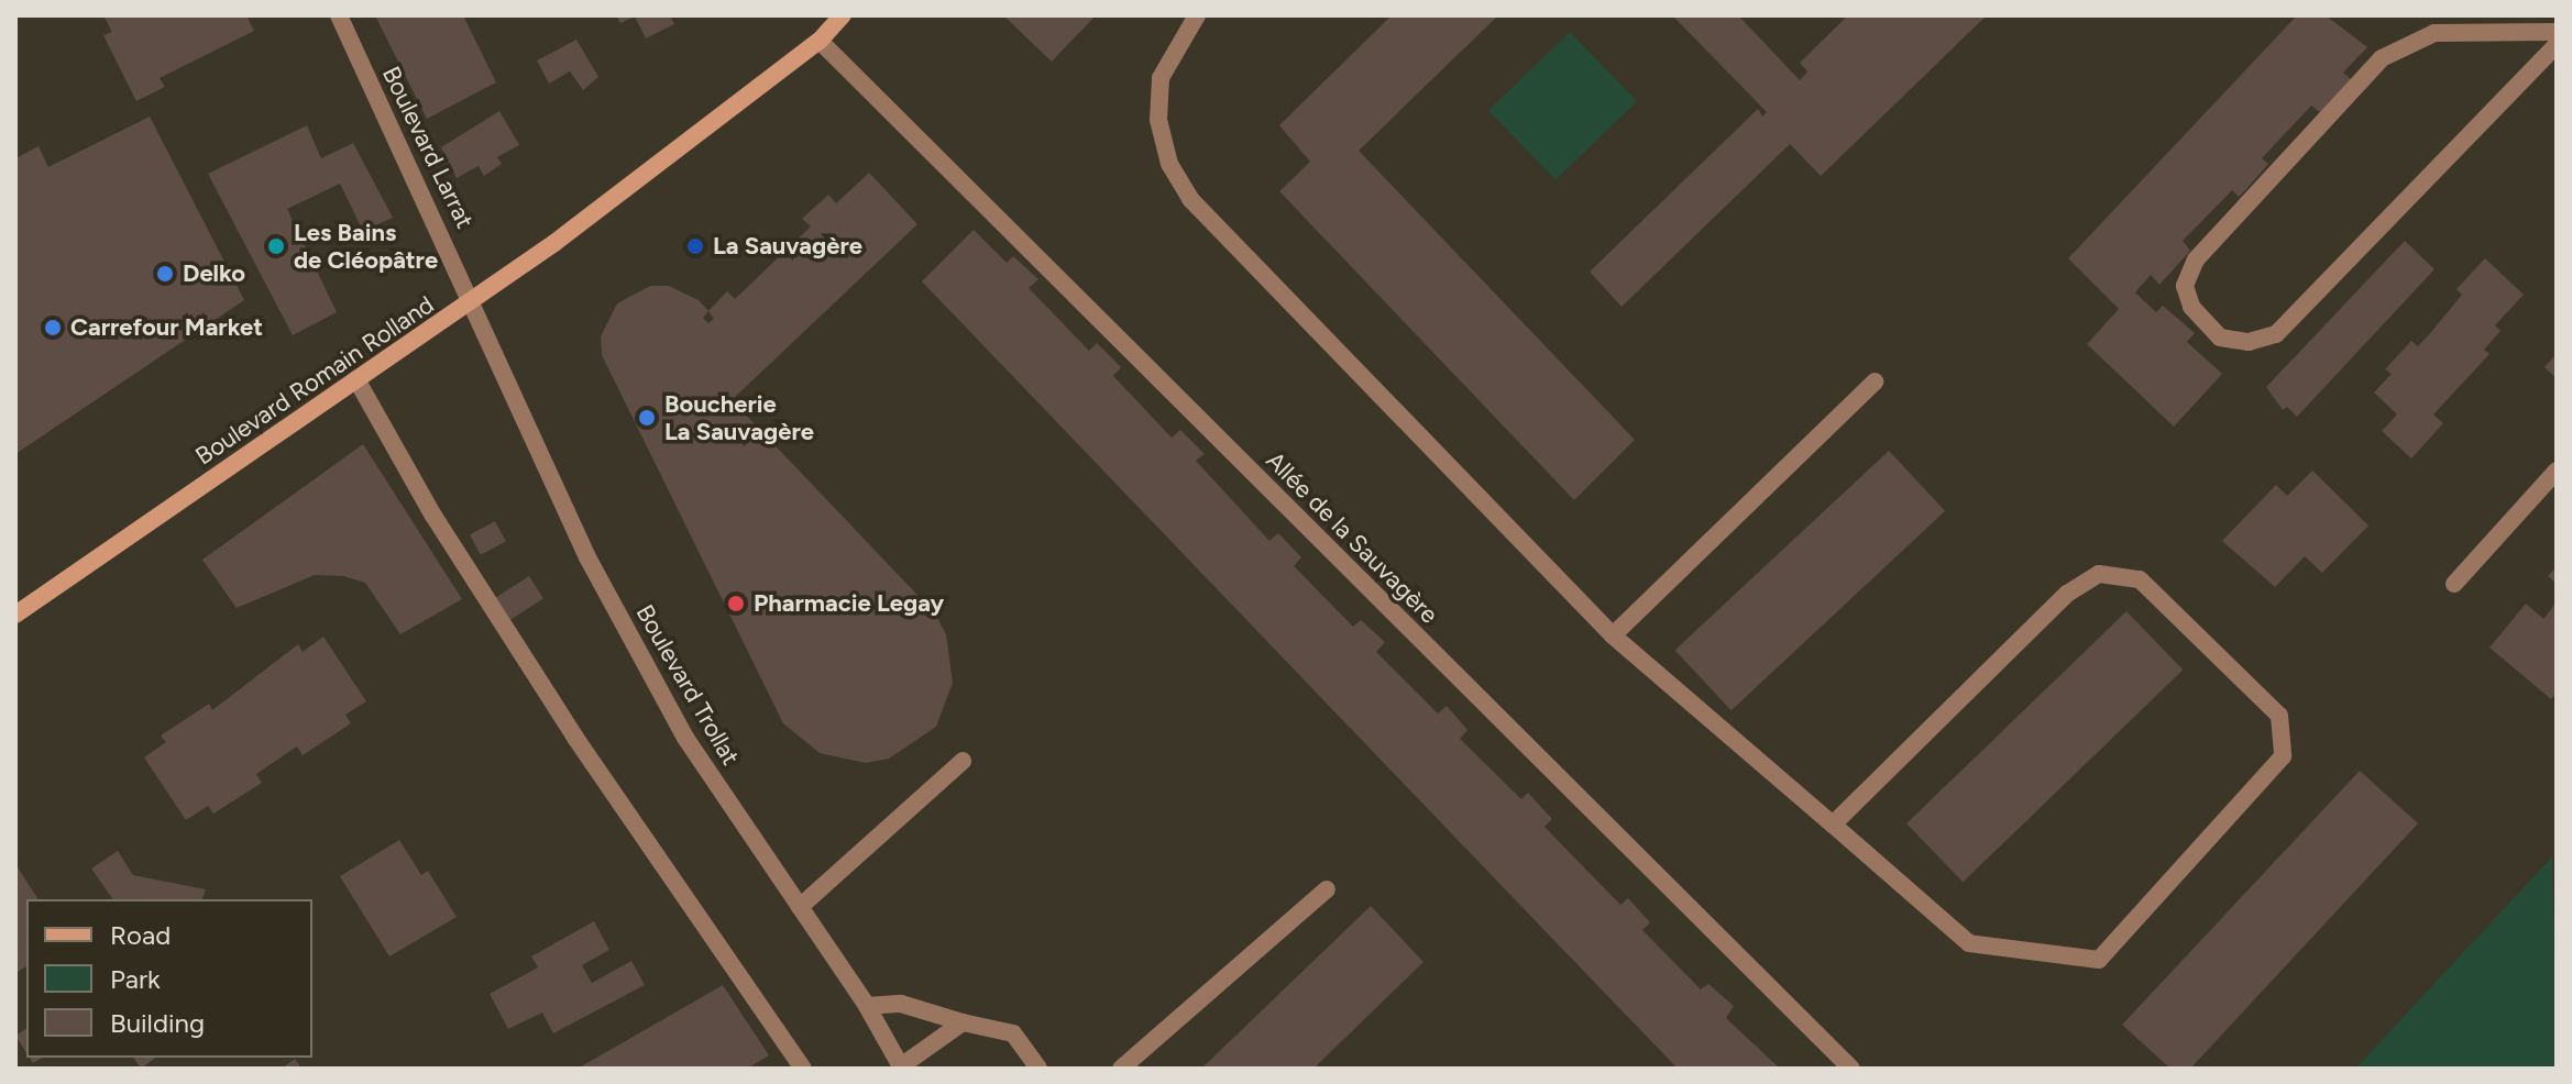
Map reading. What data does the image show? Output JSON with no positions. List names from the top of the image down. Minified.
{"streets":{"main road":["Boulevard Romain Rolland"],"street":["Boulevard Larrat","Allée de la Sauvagère","Boulevard Trollat"]},"crossings":[["Boulevard Larrat","Boulevard Romain Rolland"],["Boulevard Larrat","Boulevard Trollat"],["Boulevard Romain Rolland","Allée de la Sauvagère"],["Boulevard Romain Rolland","Boulevard Trollat"]],"places":["Les Bains de Cléopâtre","La Sauvagère","Delko","Carrefour Market","Boucherie La Sauvagère","Pharmacie Legay"],"legend":["Road","Park","Building"]}
